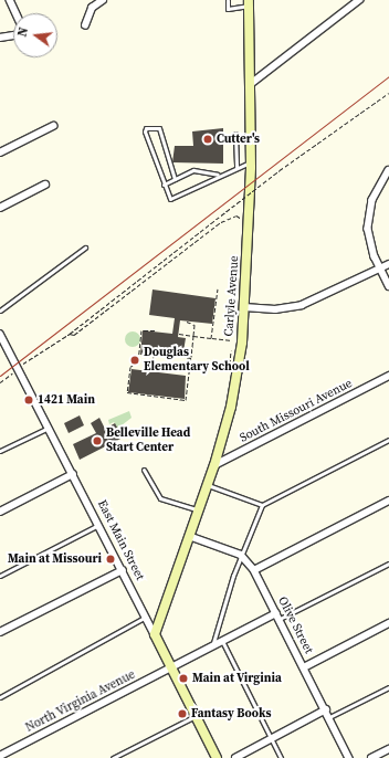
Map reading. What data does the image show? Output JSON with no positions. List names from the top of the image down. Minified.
{"streets":{"main road":["Carlyle Avenue","East Main Street"],"street":["South Missouri Avenue","Olive Street","North Virginia Avenue"]},"crossings":[["Carlyle Avenue","South Missouri Avenue"],["Carlyle Avenue","East Main Street"],["Carlyle Avenue","Olive Street"],["East Main Street","North Virginia Avenue"],["Olive Street","North Virginia Avenue"]],"places":["Cutter's","Douglas Elementary School","1421 Main","Belleville Head Start Center","Main at Missouri","Main at Virginia","Fantasy Books"],"north":"left"}
